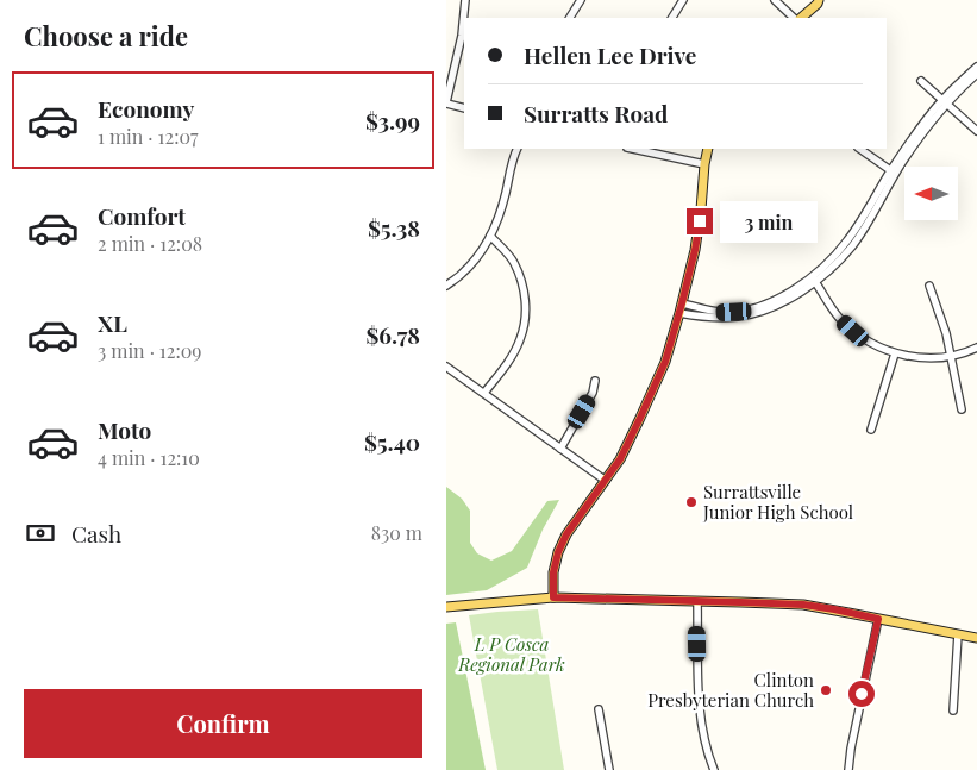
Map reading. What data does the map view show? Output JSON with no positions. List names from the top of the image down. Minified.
{"parks":["L P Cosca Regional Park"],"places":["Surrattsville Junior High School","Clinton Presbyterian Church"],"north":"left","page":{"heading":"Choose a ride","banner":["Hellen Lee Drive","Surratts Road"],"list":[{"name":"Economy","note":"1 min · 12:07","value":"$3.99"},{"name":"Comfort","note":"2 min · 12:08","value":"$5.38"},{"name":"XL","note":"3 min · 12:09","value":"$6.78"},{"name":"Moto","note":"4 min · 12:10","value":"$5.40"}],"bubble":"3 min","pay":["Cash","830 m"],"buttons":"Confirm"}}
